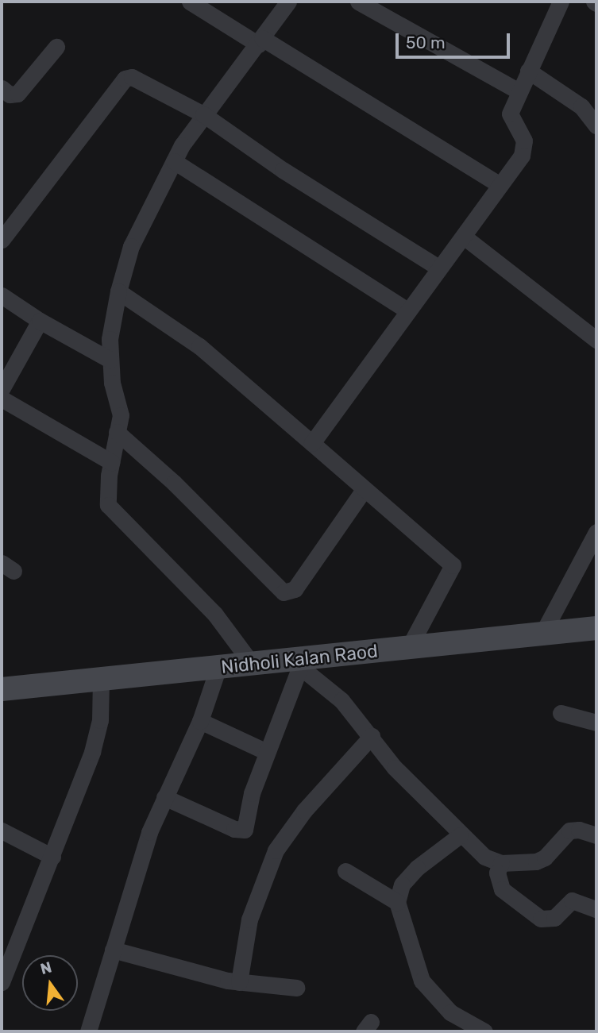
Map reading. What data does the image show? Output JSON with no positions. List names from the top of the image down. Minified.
{"streets":{"street":["Nidholi Kalan Raod"]},"scale_bar":"50 m","north":"top"}
